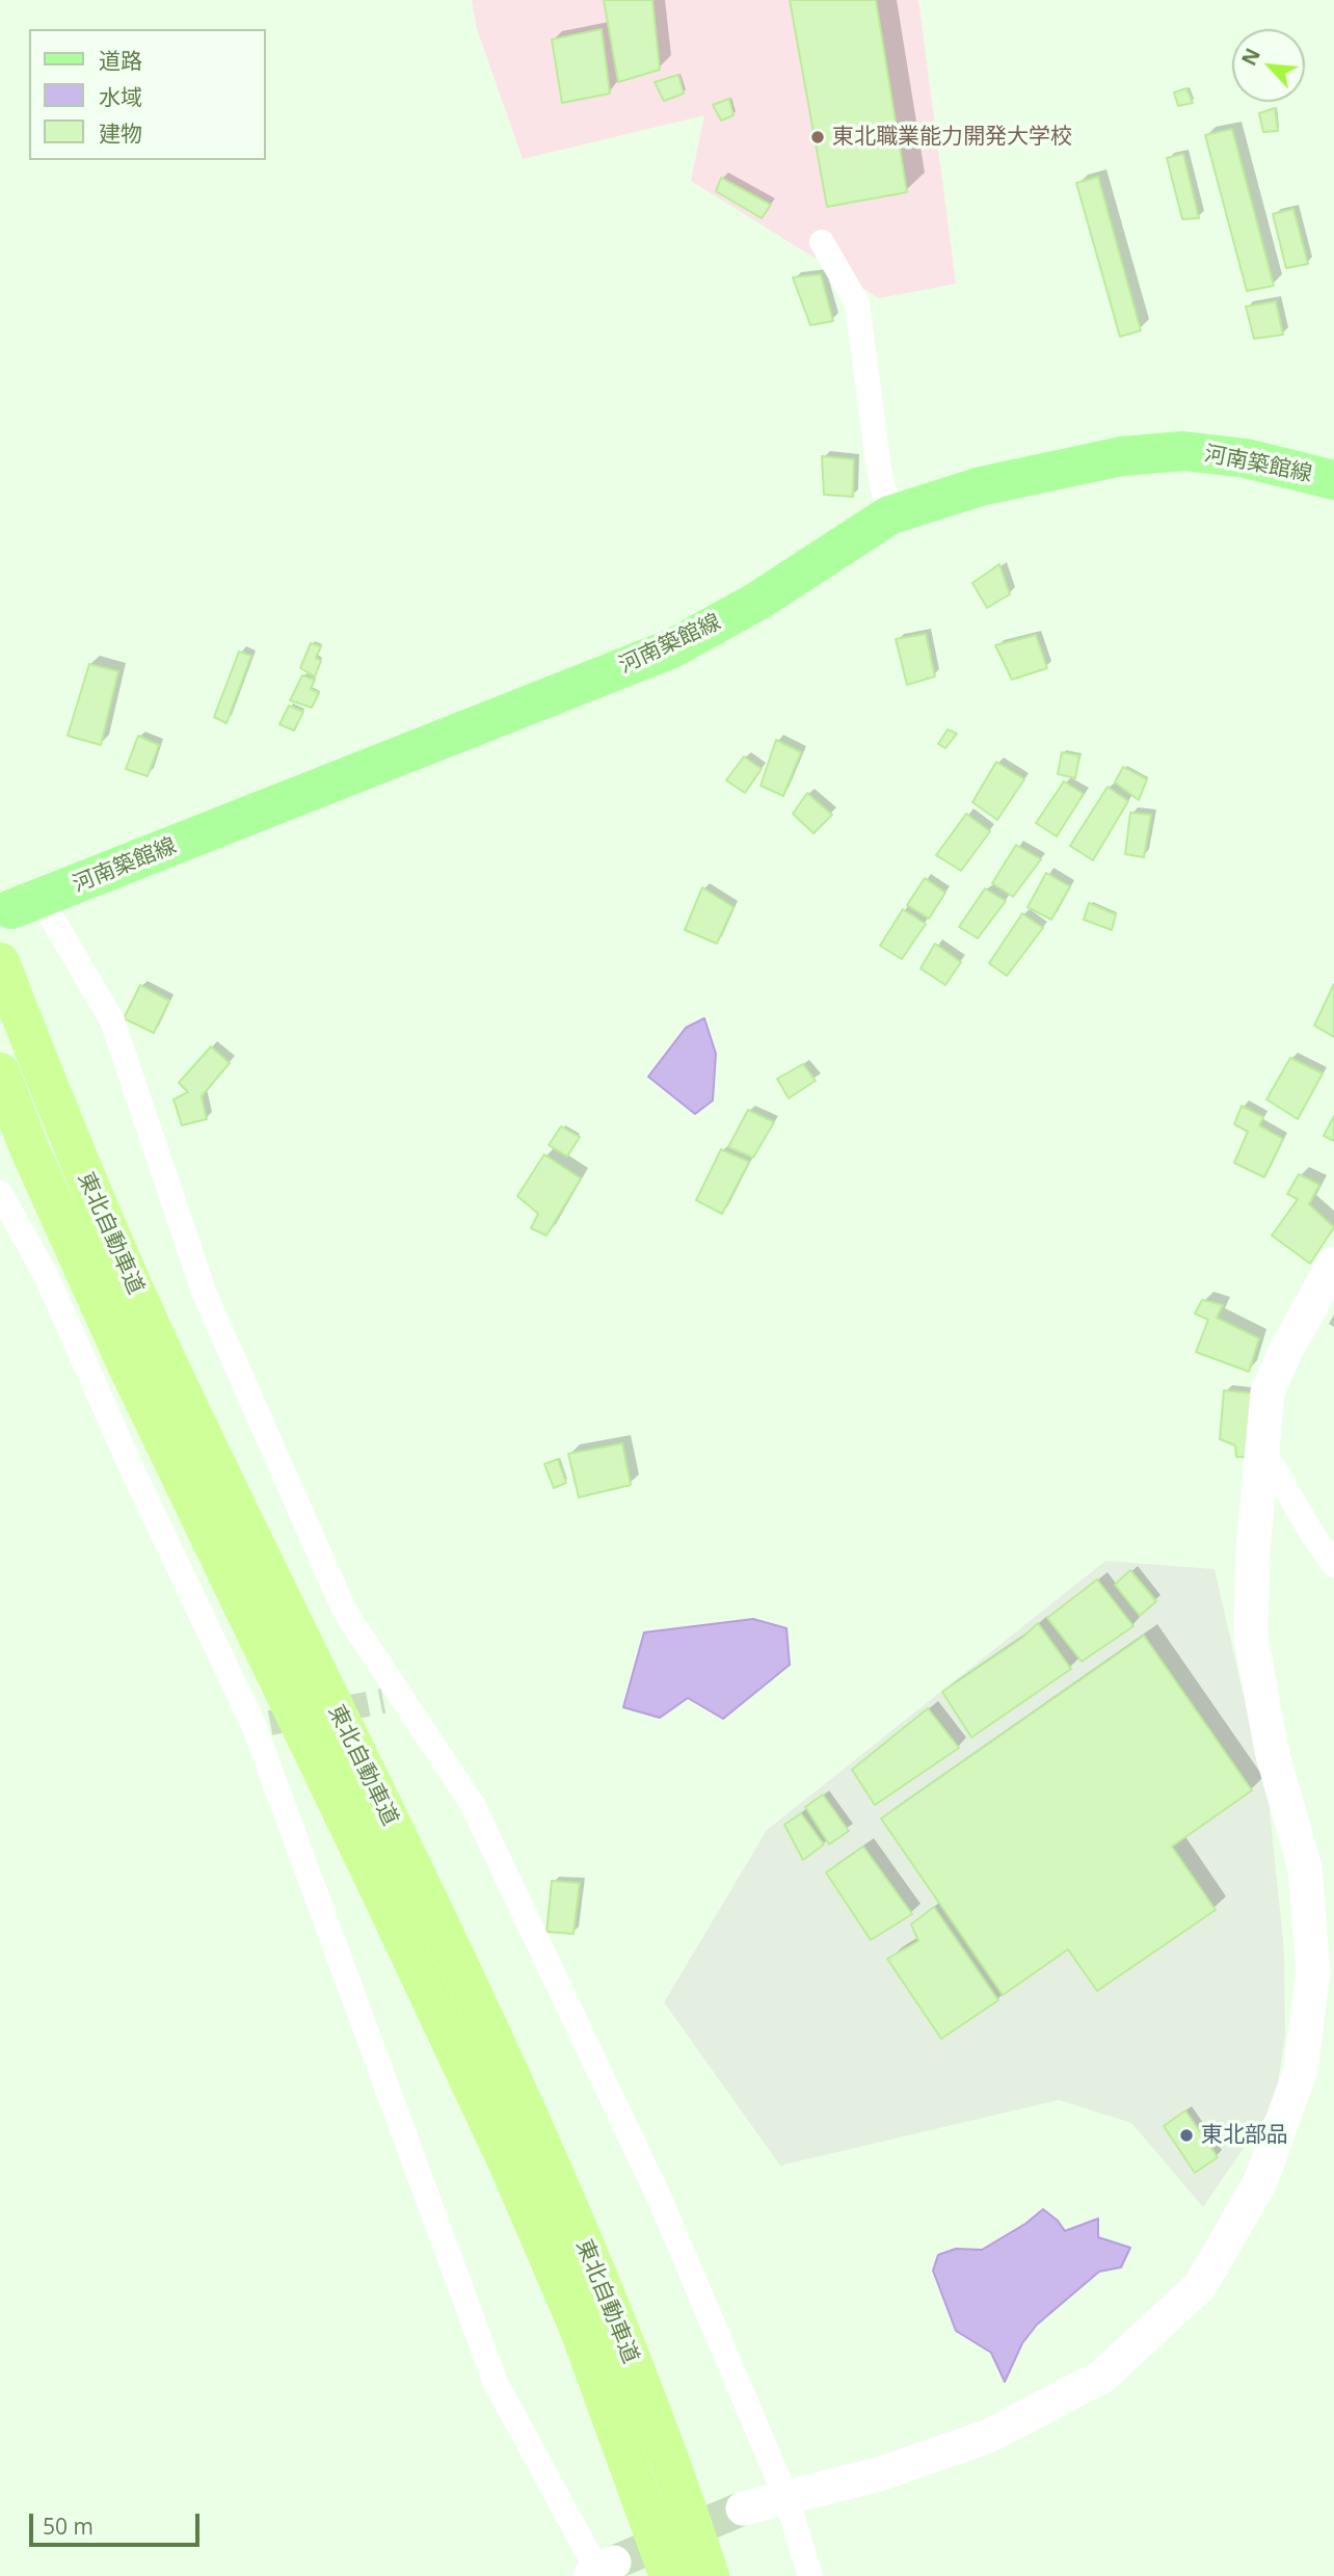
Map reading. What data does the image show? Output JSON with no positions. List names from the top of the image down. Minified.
{"streets":{"highway":["東北自動車道"],"main road":["河南築館線"]},"places":["東北職業能力開発大学校","東北部品"],"legend":["道路","水域","建物"],"scale_bar":"50 m","north":"top left"}
